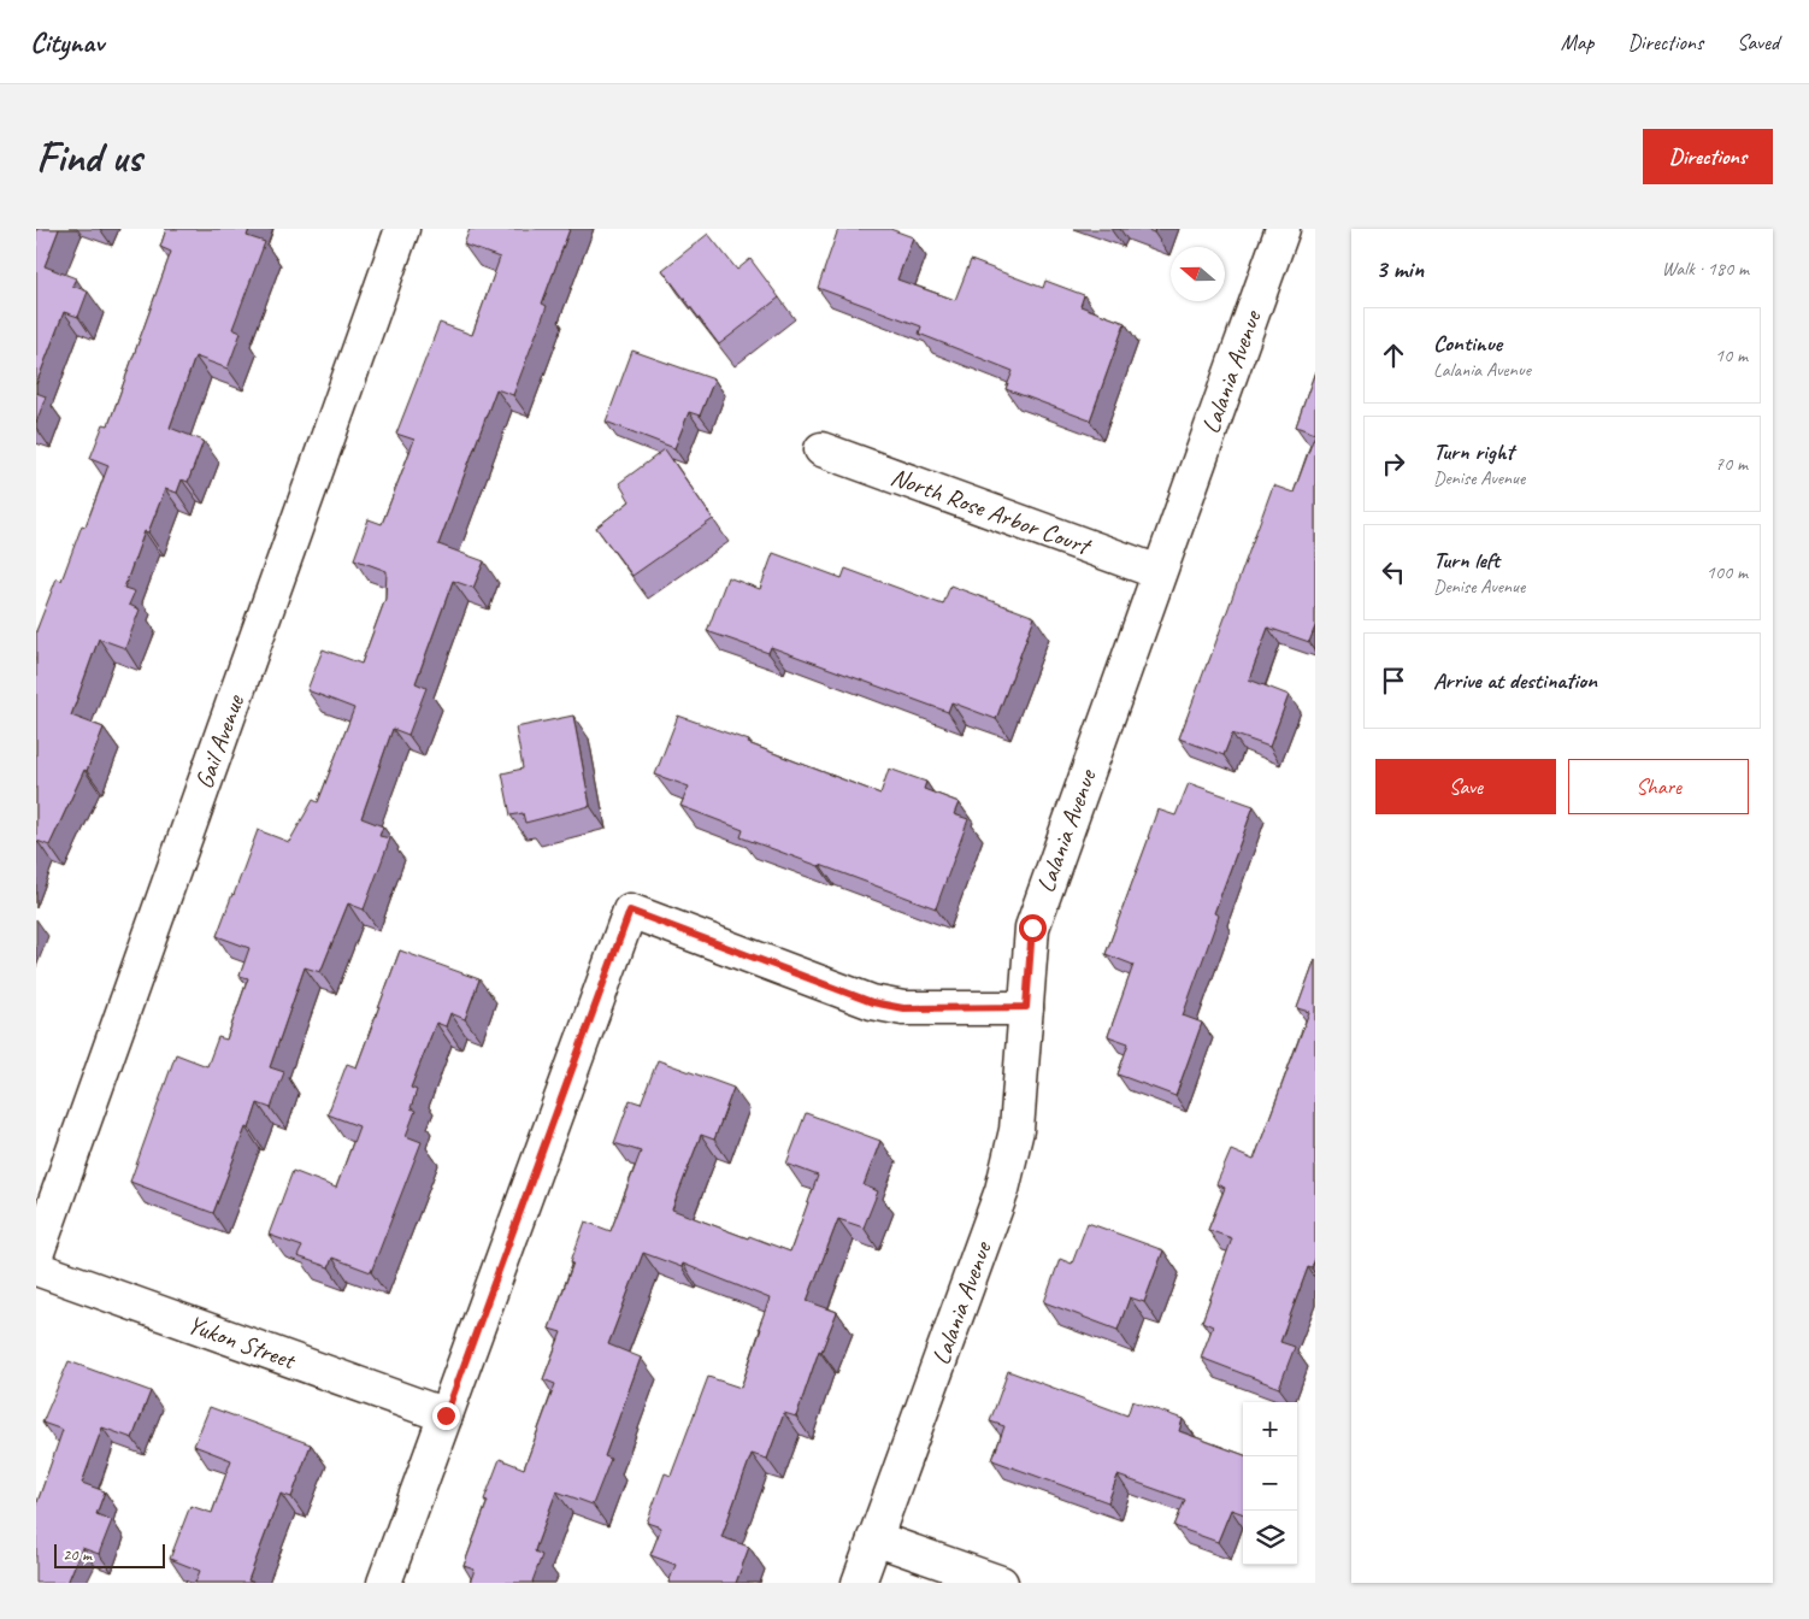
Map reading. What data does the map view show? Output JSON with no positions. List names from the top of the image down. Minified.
{"streets":{"street":["Lalania Avenue","North Rose Arbor Court","Gail Avenue","Yukon Street"]},"crossings":[["Lalania Avenue","North Rose Arbor Court"]],"scale_bar":"20 m","north":"left","page":{"header":"Citynav","nav":["Map","Directions","Saved"],"buttons":["Directions",["Save","Share"]],"title":"Find us","heading":["3 min","Walk · 180 m"],"list":[["Continue","Lalania Avenue","10 m"],["Turn right","Denise Avenue","70 m"],["Turn left","Denise Avenue","100 m"],"Arrive at destination"],"map_buttons":["+","−"],"scale":"20 m"}}
